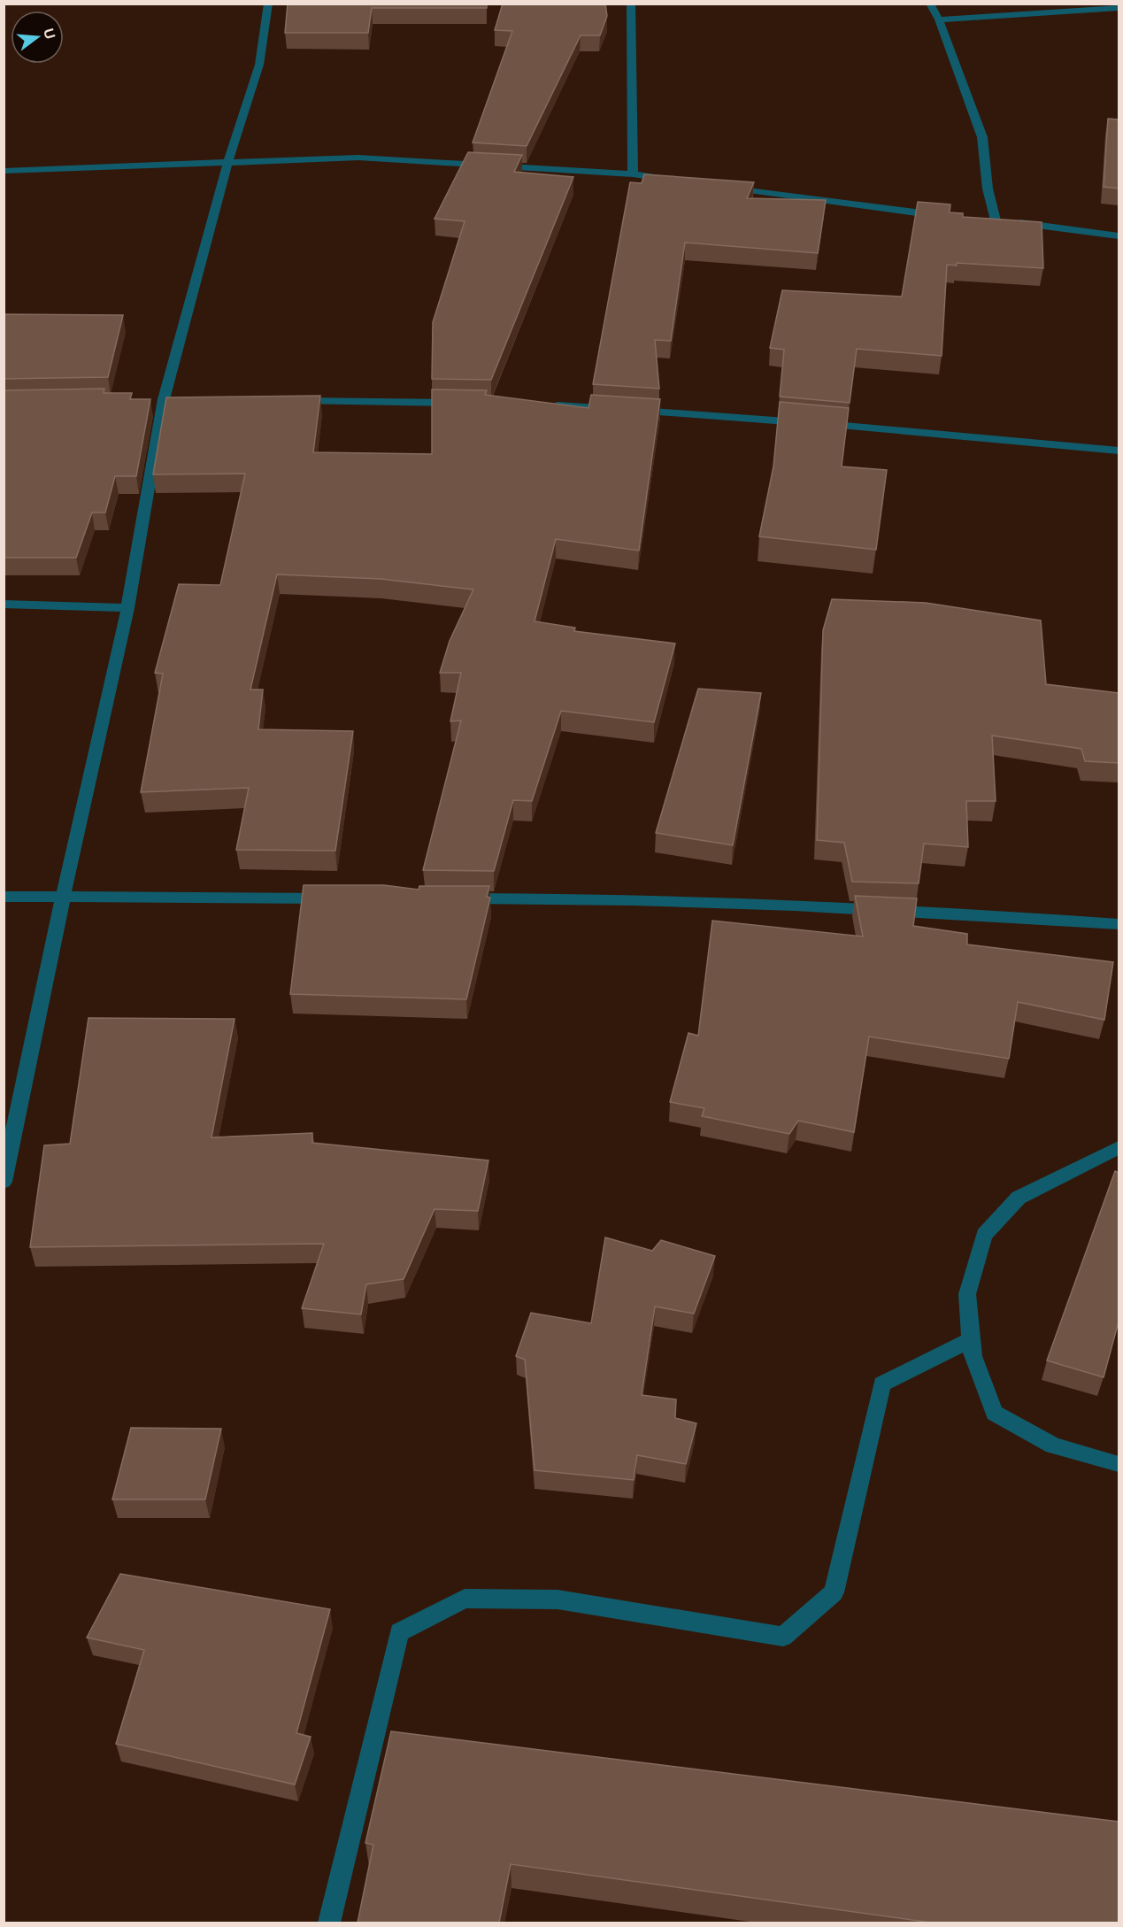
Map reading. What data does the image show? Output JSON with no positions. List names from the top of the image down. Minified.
{"north":"right"}
